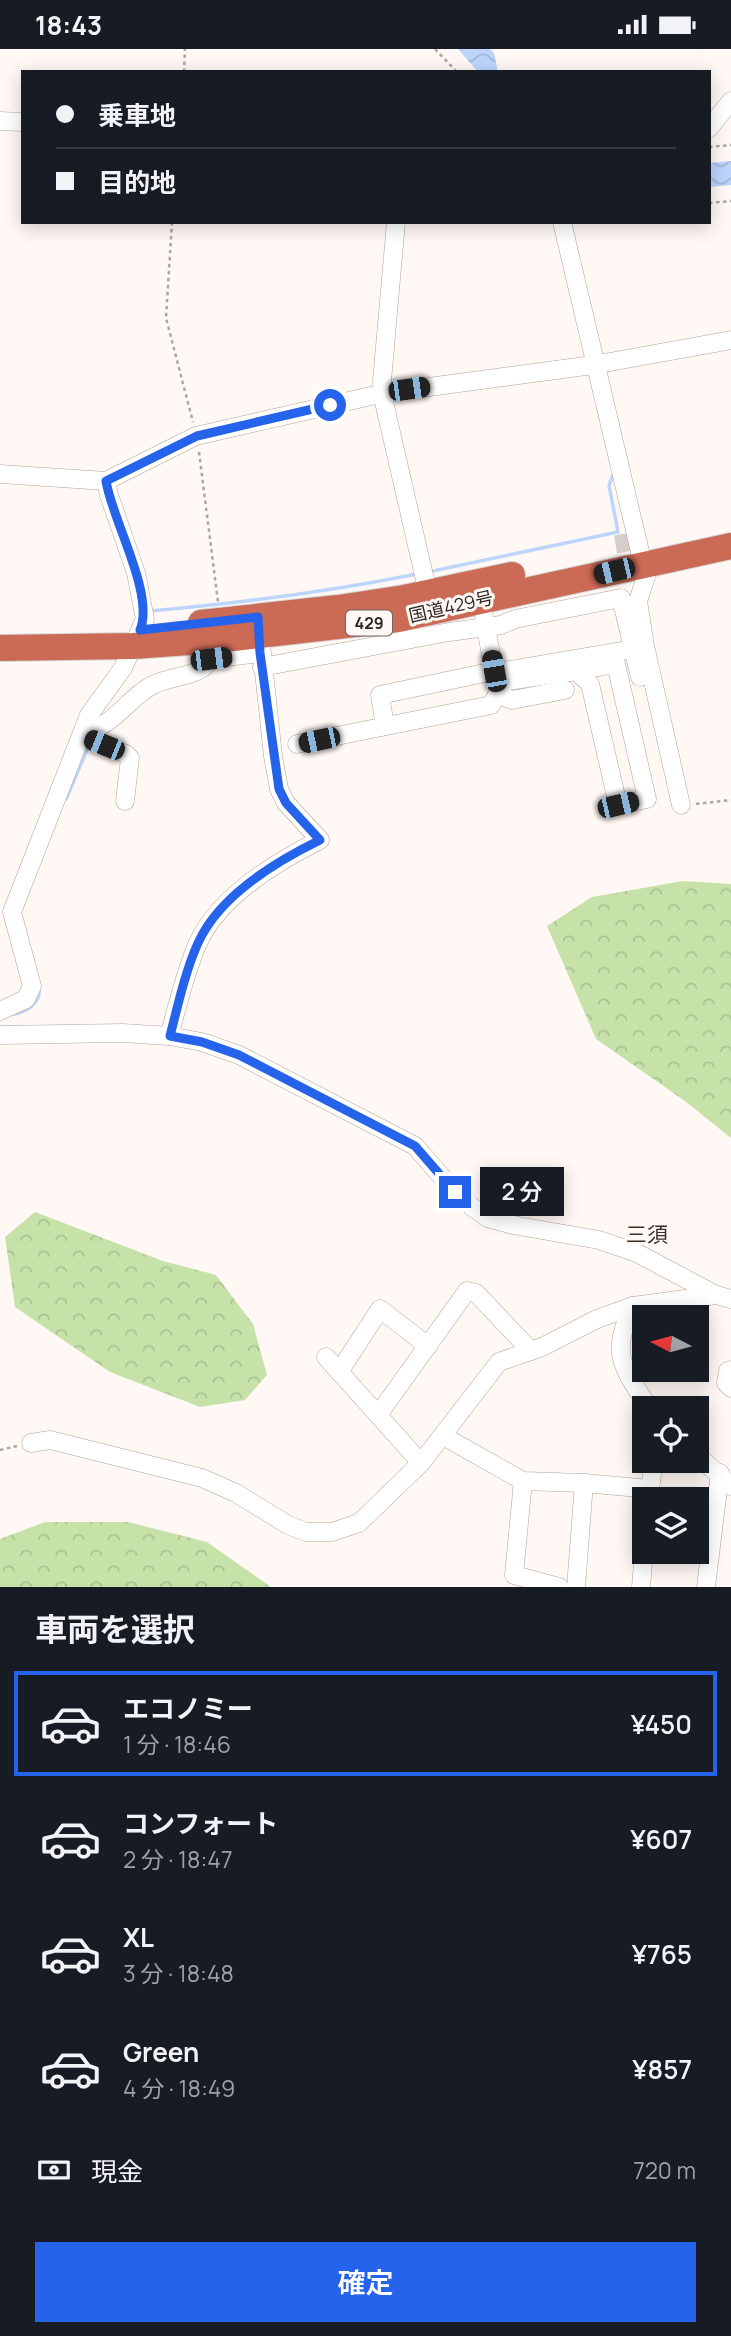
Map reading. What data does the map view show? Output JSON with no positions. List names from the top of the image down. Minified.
{"streets":{"highway":["国道429号","429"]},"districts":["三須"],"north":"left","page":{"status":"18:43","banner":["乗車地","目的地"],"bubble":"2 分","heading":"車両を選択","list":[{"name":"エコノミー","note":"1 分 · 18:46","value":"¥450"},{"name":"コンフォート","note":"2 分 · 18:47","value":"¥607"},{"name":"XL","note":"3 分 · 18:48","value":"¥765"},{"name":"Green","note":"4 分 · 18:49","value":"¥857"}],"pay":["現金","720 m"],"buttons":"確定"}}
